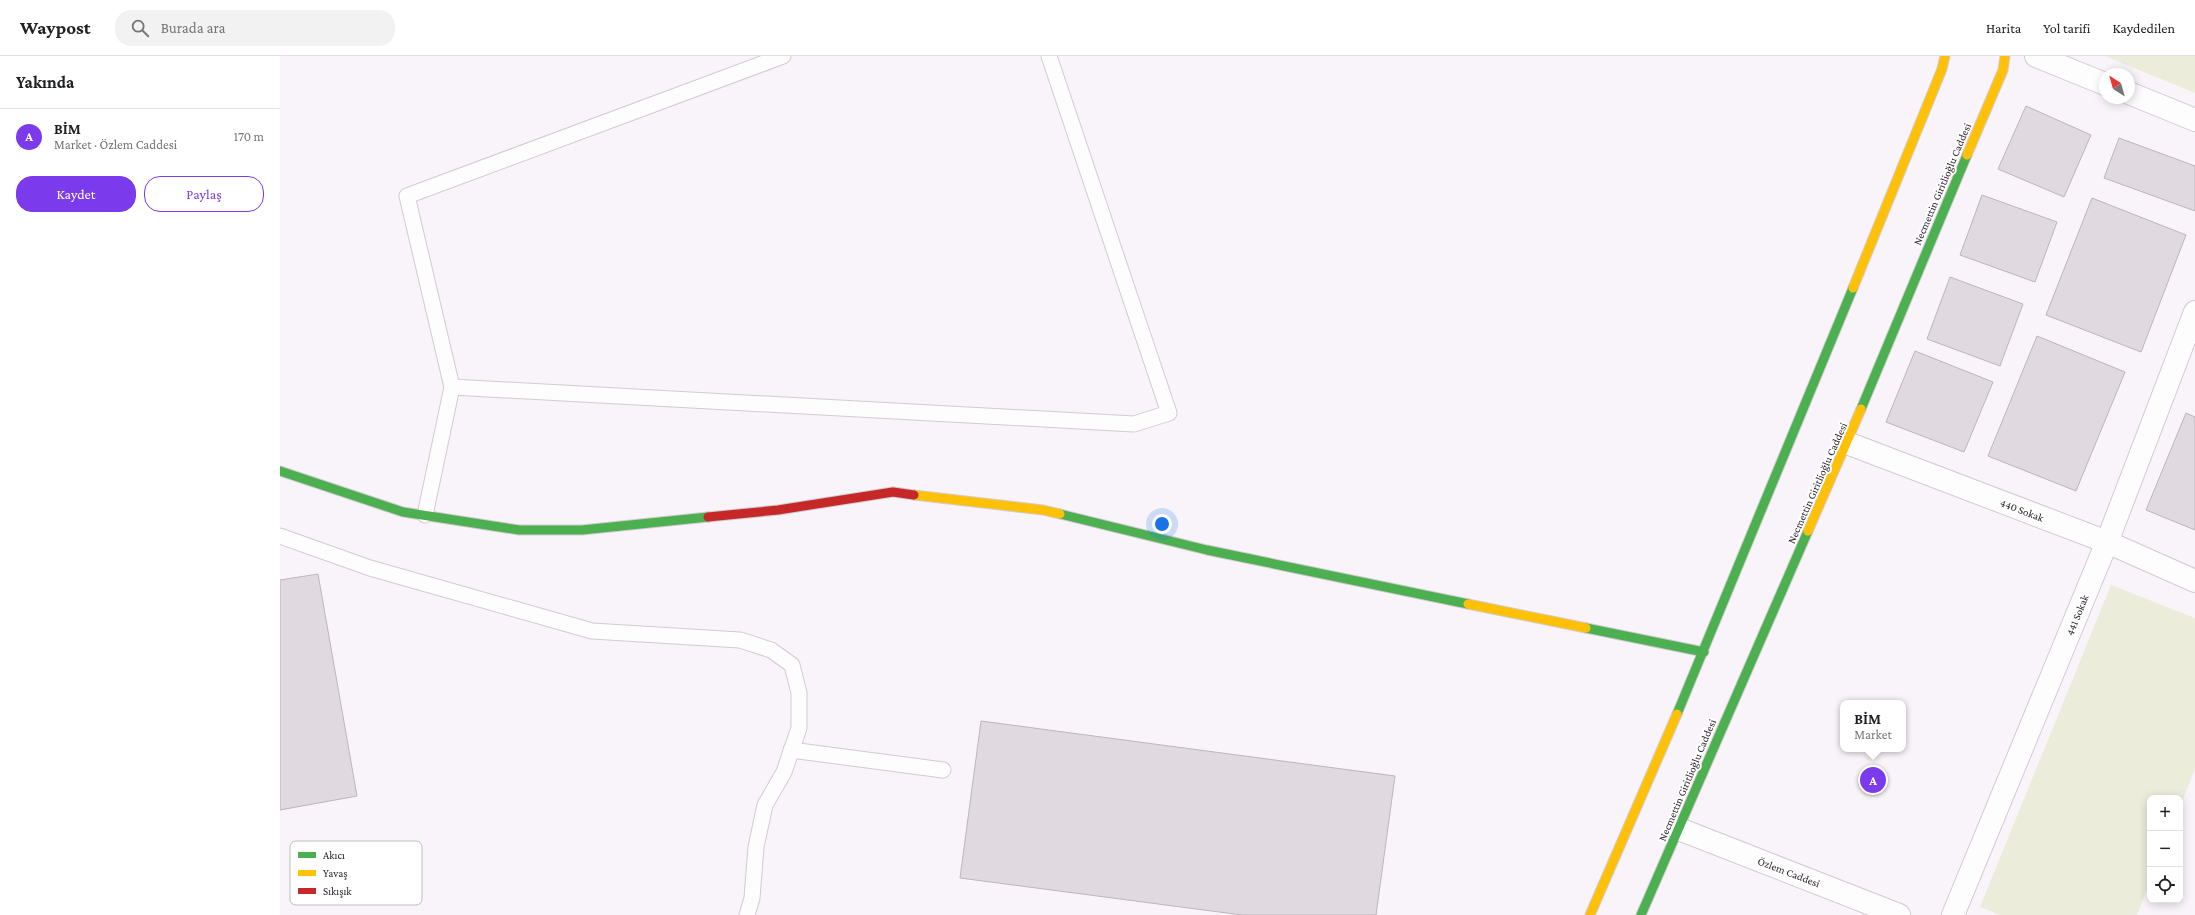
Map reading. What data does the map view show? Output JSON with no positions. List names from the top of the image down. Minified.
{"streets":{"street":["Necmettin Giritlioğlu Caddesi","440 Sokak","441 Sokak","Özlem Caddesi"]},"crossings":[["Necmettin Giritlioğlu Caddesi","440 Sokak"],["Necmettin Giritlioğlu Caddesi","Özlem Caddesi"],["440 Sokak","441 Sokak"]],"legend":["Akıcı","Yavaş","Sıkışık"],"north":"top left","page":{"header":"Waypost","search":"Burada ara","nav":["Harita","Yol tarifi","Kaydedilen"],"heading":"Yakında","list":[{"mark":"A","name":"BİM","note":"Market · Özlem Caddesi","value":"170 m"}],"buttons":["Kaydet","Paylaş"],"popup":["BİM","Market"],"pins":"A","map_buttons":["+","−"]}}
